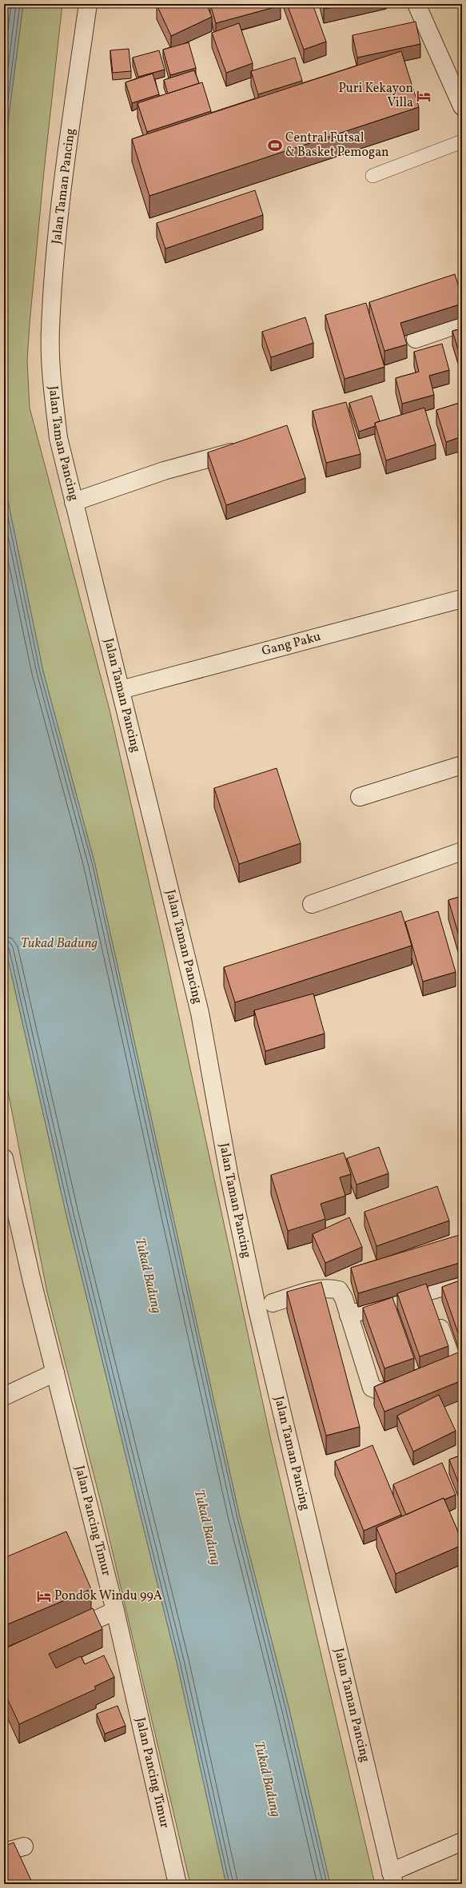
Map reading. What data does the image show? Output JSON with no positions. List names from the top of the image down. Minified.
{"streets":{"street":["Jalan Taman Pancing","Gang Paku","Jalan Pancing Timur"]},"crossings":[["Jalan Taman Pancing","Gang Paku"]],"water":["Tukad Badung"],"places":{"hotel":["Puri Kekayon Villa","Pondok Windu 99A"],"sports":["Central Futsal & Basket Pemogan"]}}
